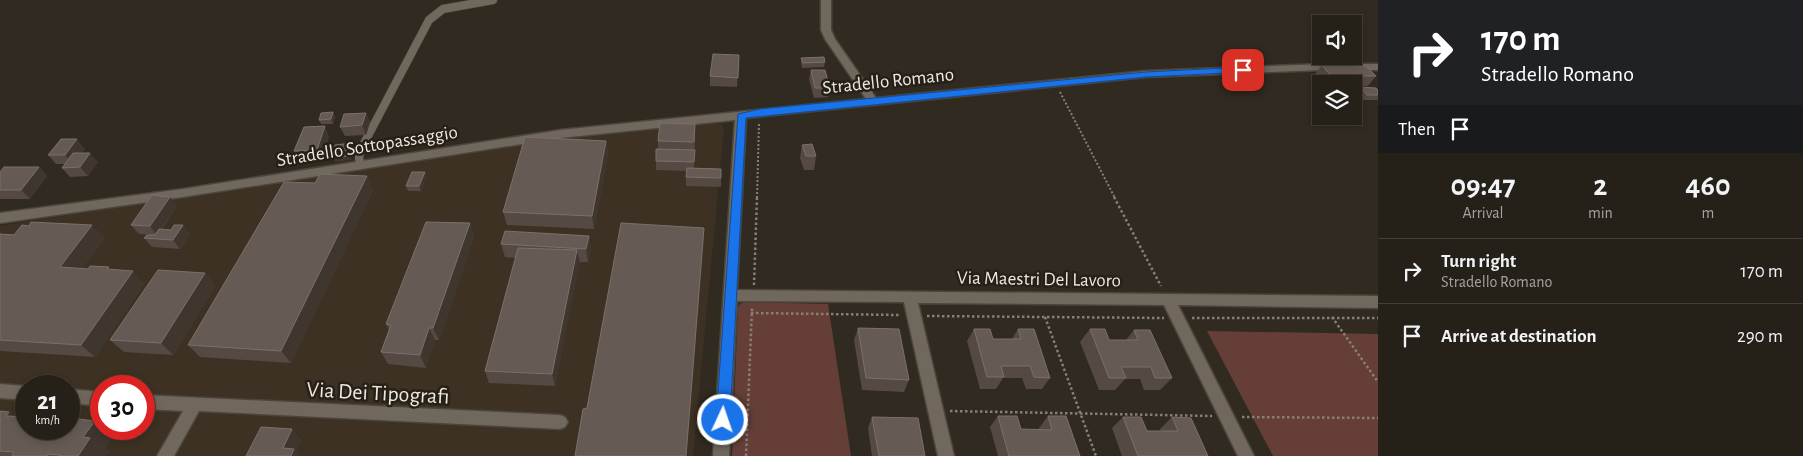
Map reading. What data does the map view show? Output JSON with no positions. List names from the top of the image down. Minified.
{"streets":{"street":["Stradello Romano","Stradello Sottopassaggio","Via Maestri Del Lavoro","Via Dei Tipografi"]},"crossings":[["Stradello Romano","Stradello Sottopassaggio"]],"page":{"turn":["170 m","Stradello Romano"],"then":"Then","eta":["09:47","Arrival","2","min","460","m"],"list":[{"name":"Turn right","note":"Stradello Romano","value":"170 m"},{"name":"Arrive at destination","value":"290 m"}],"speed":"21 km/h","limit":"30"}}
